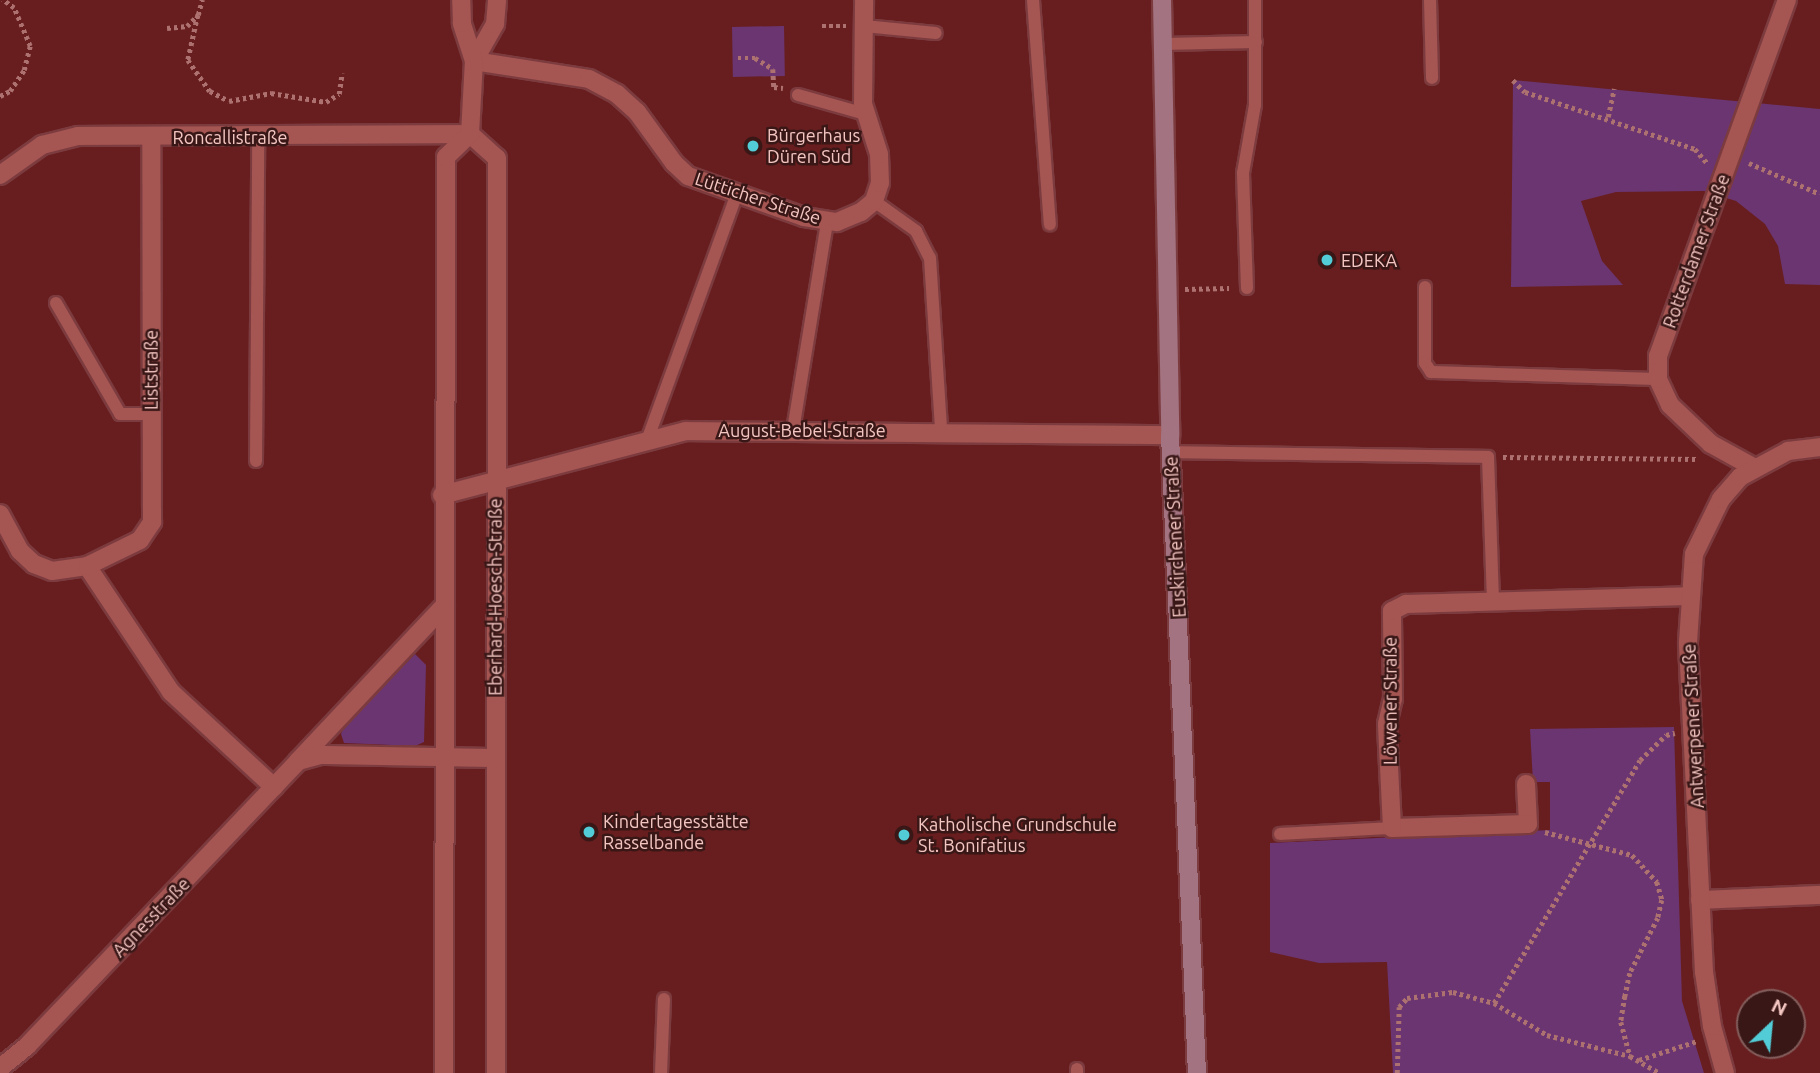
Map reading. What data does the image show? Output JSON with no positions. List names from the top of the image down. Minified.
{"streets":{"street":["Roncallistraße","Lütticher Straße","Rotterdamer Straße","Liststraße","August-Bebel-Straße","Euskirchener Straße","Eberhard-Hoesch-Straße","Löwener Straße","Antwerpener Straße","Agnesstraße"]},"crossings":[["Roncallistraße","Liststraße"],["Roncallistraße","Eberhard-Hoesch-Straße"],["August-Bebel-Straße","Euskirchener Straße"],["August-Bebel-Straße","Eberhard-Hoesch-Straße"],["Löwener Straße","Antwerpener Straße"]],"places":["Bürgerhaus Düren Süd","EDEKA","Kindertagesstätte Rasselbande","Katholische Grundschule St. Bonifatius"],"north":"top right"}
